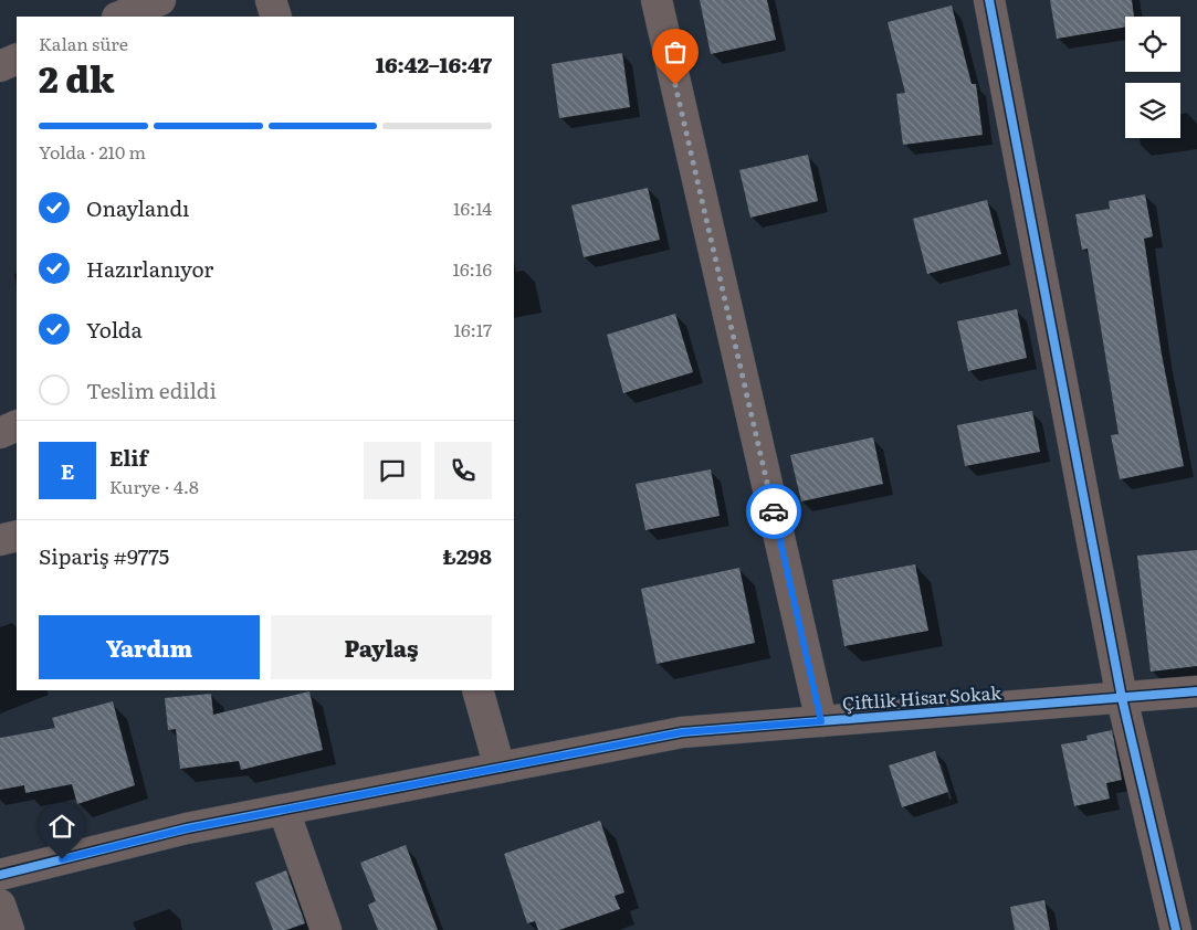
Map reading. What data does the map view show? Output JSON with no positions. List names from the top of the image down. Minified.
{"streets":{"street":["Çiftlik Hisar Sokak"]},"page":{"heading":["2 dk","Kalan süre","16:42–16:47"],"panel":["Elif","Kurye · 4.8","Sipariş #9775","₺298"],"bar":"Yolda · 210 m","list":[["Onaylandı","16:14"],["Hazırlanıyor","16:16"],["Yolda","16:17"],"Teslim edildi"],"round":"E","buttons":["Yardım","Paylaş"]}}
